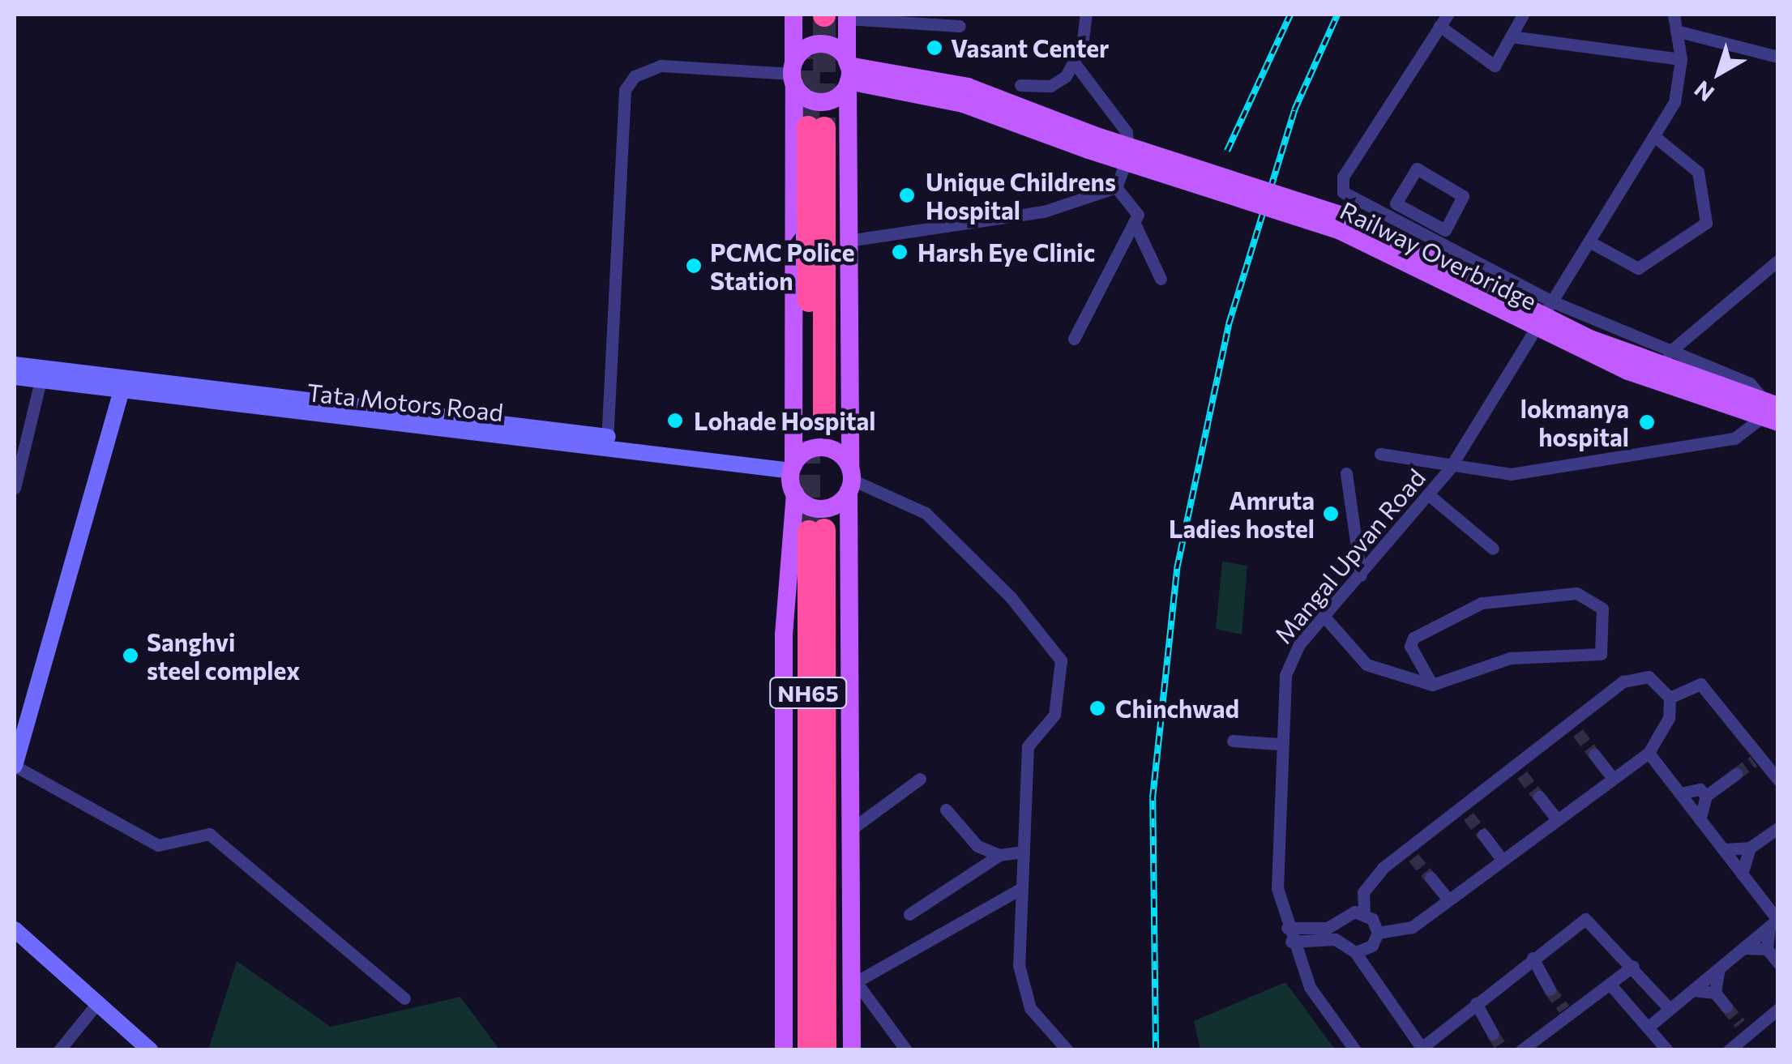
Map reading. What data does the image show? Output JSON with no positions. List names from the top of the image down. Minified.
{"streets":{"highway":["NH65"],"main road":["Railway Overbridge","Tata Motors Road"],"street":["Mangal Upvan Road"]},"places":["Vasant Center","Unique Childrens Hospital","Harsh Eye Clinic","PCMC Police Station","Lohade Hospital","lokmanya hospital","Amruta Ladies hostel","Sanghvi steel complex","Chinchwad"],"north":"bottom left"}
